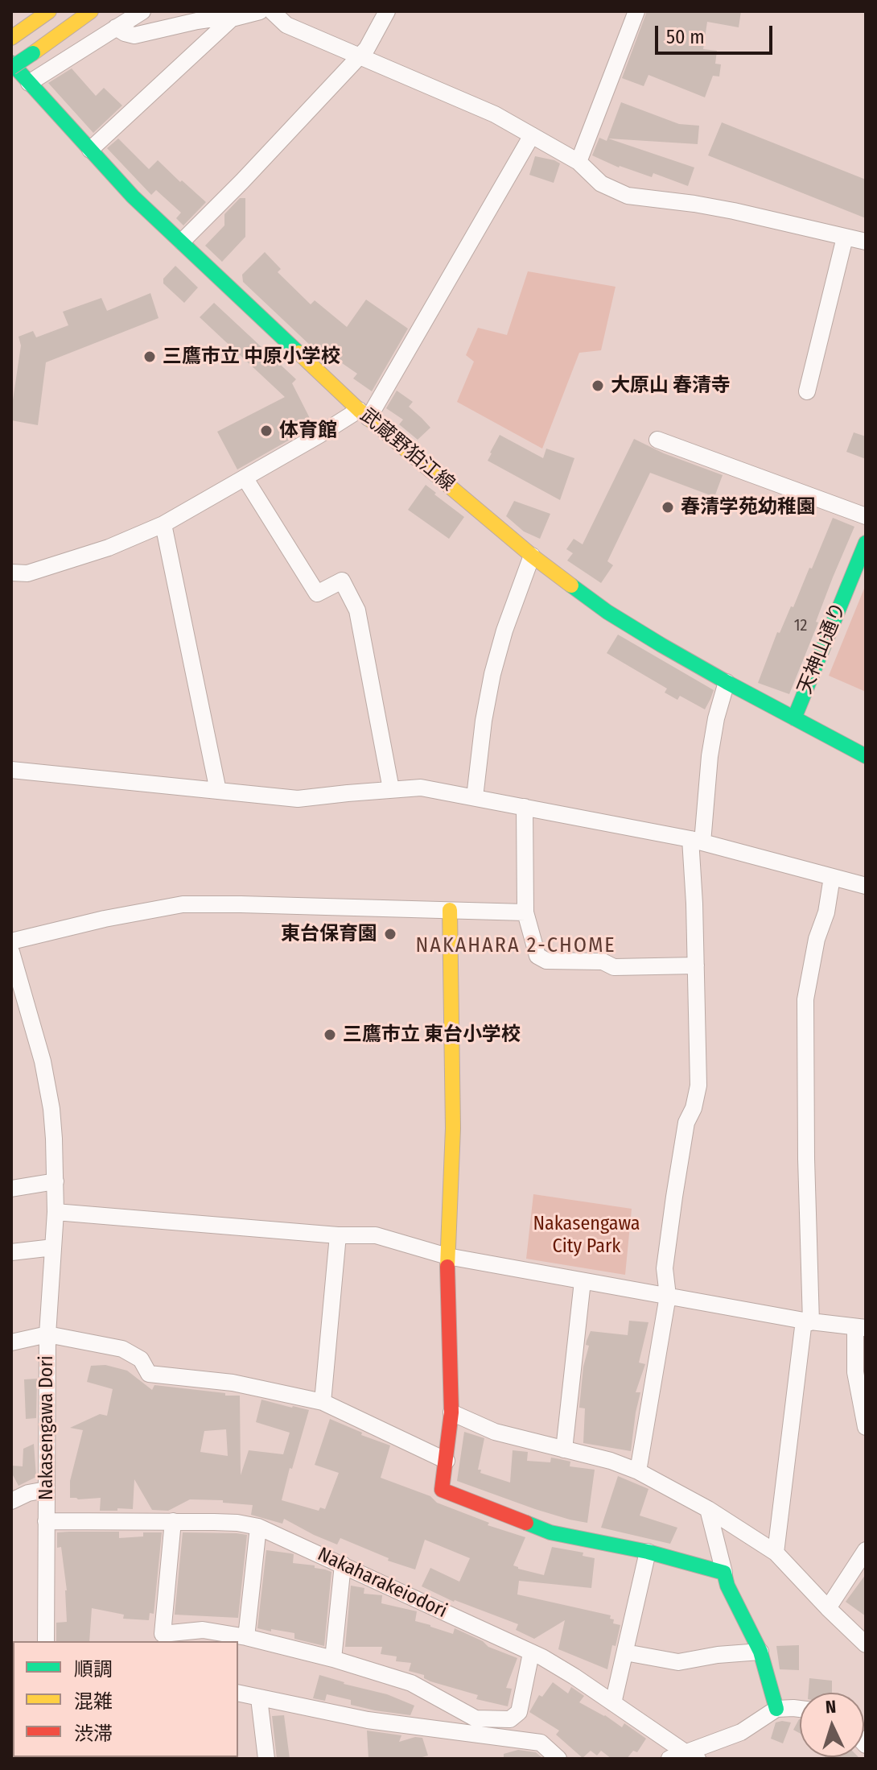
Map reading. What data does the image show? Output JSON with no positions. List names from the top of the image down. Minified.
{"streets":{"main road":["武蔵野狛江線","天神山通り"],"street":["Nakasengawa Dori","Nakaharakeiodori"]},"crossings":[["武蔵野狛江線","天神山通り"],["Nakasengawa Dori","Nakaharakeiodori"]],"districts":["NAKAHARA 2-CHOME"],"parks":["Nakasengawa City Park"],"places":["三鷹市立 中原小学校","大原山 春清寺","体育館","春清学苑幼稚園","東台保育園","三鷹市立 東台小学校"],"house_numbers":["12"],"legend":["順調","混雑","渋滞"],"scale_bar":"50 m","north":"top"}
